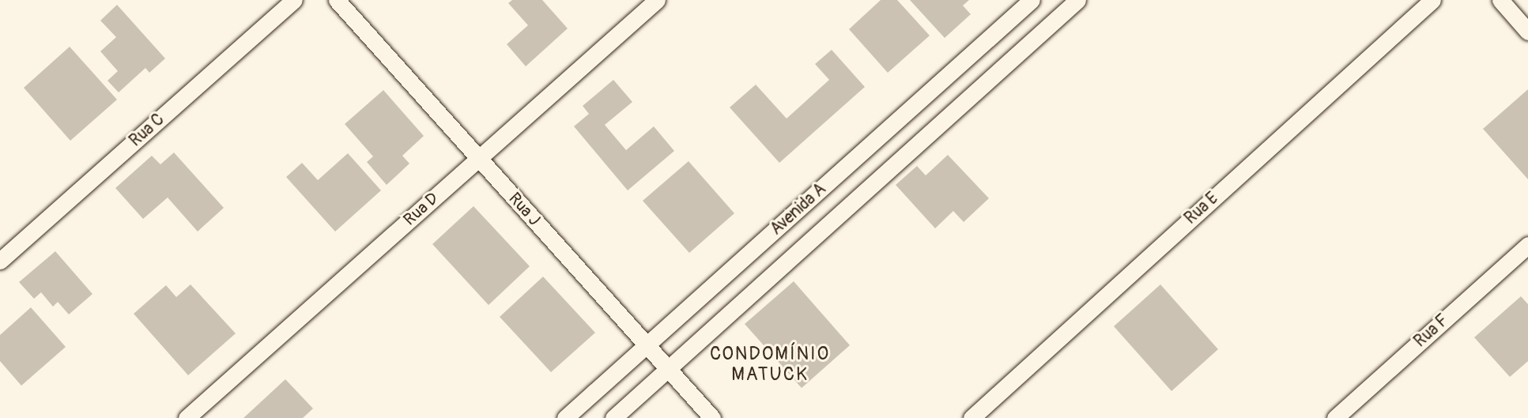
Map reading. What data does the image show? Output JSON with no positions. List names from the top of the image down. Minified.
{"streets":{"street":["Rua C","Rua E","Rua D","Rua J","Avenida A","Rua F"]},"crossings":[["Rua D","Rua J"],["Rua J","Avenida A"]],"districts":["CONDOMÍNIO MATUCK"]}
